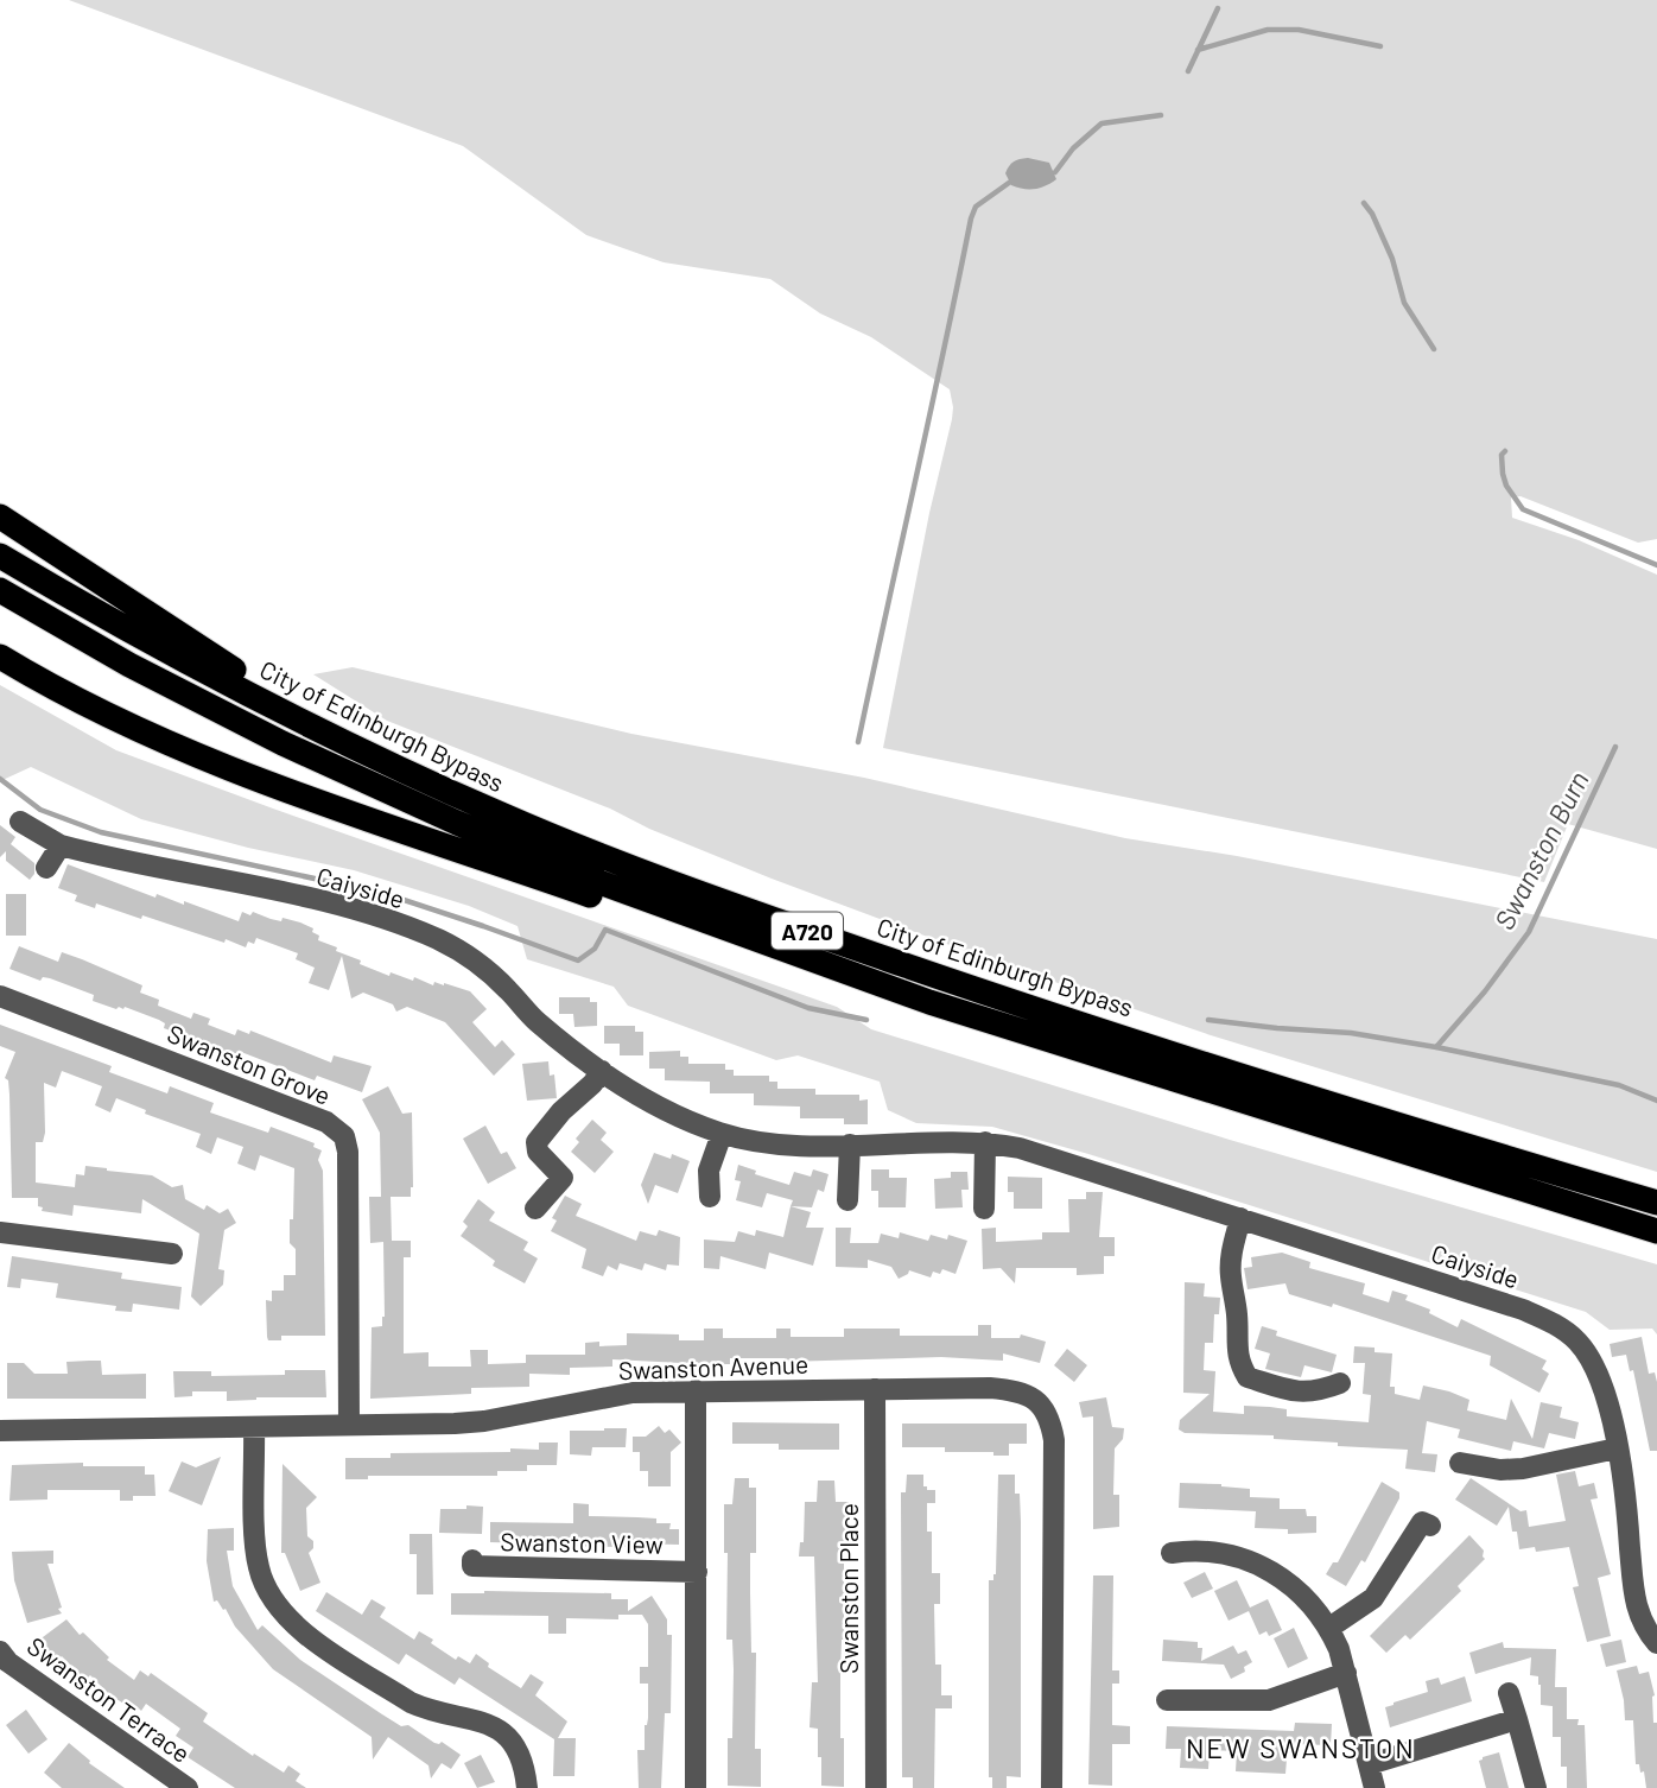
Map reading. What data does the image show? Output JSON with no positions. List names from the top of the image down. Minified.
{"streets":{"highway":["City of Edinburgh Bypass","A720"],"street":["Caiyside","Swanston Grove","Swanston Avenue","Swanston View","Swanston Place","Swanston Terrace"]},"crossings":[["Swanston Grove","Swanston Avenue"],["Swanston Avenue","Swanston View"],["Swanston Avenue","Swanston Place"]],"districts":["NEW SWANSTON"],"water":["Swanston Burn"]}
